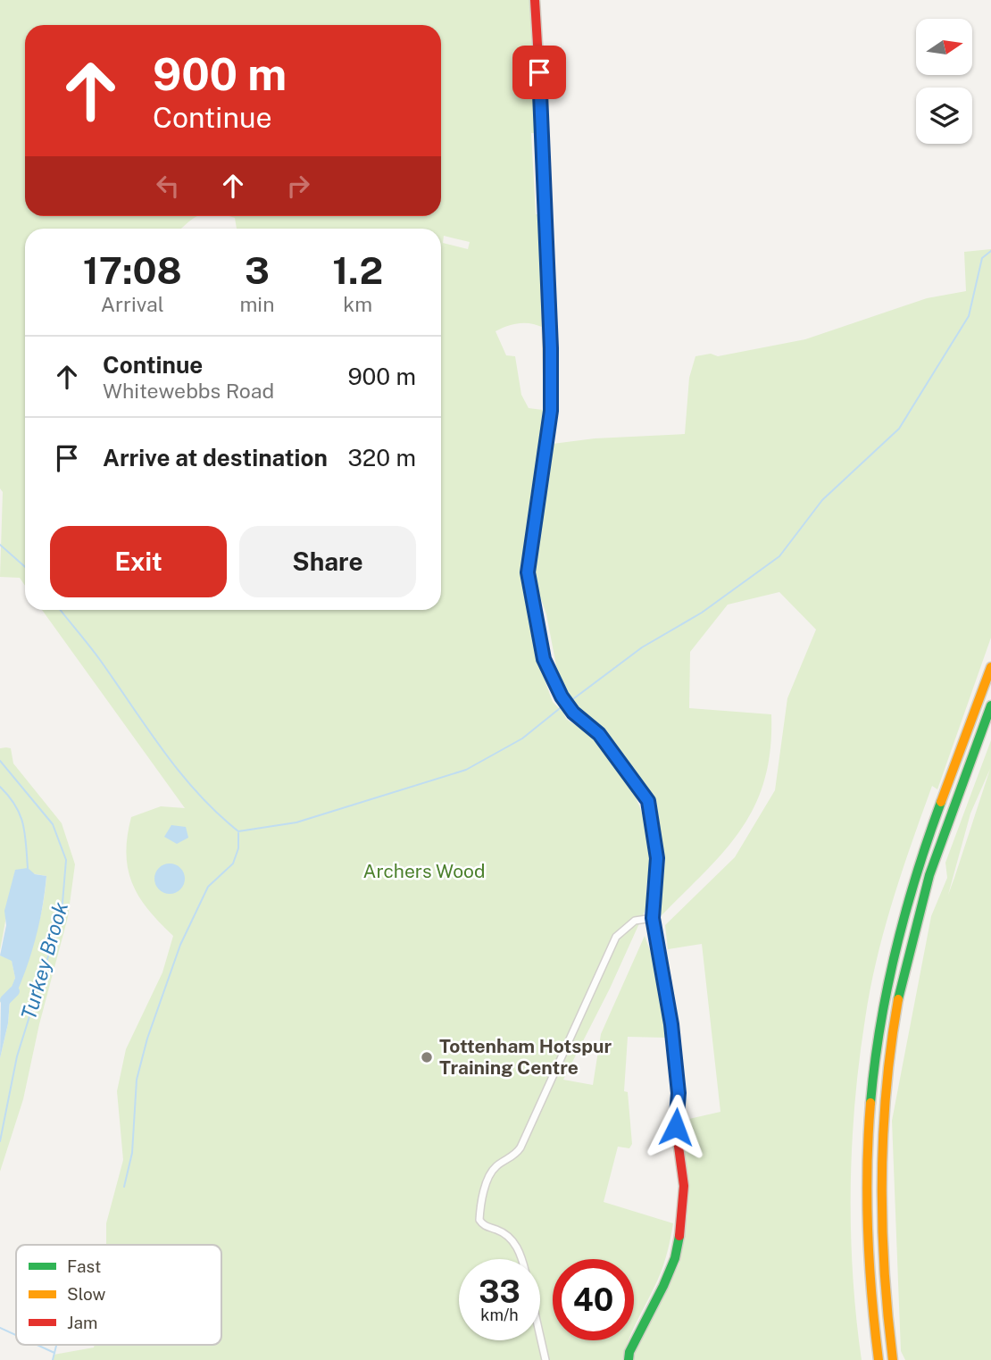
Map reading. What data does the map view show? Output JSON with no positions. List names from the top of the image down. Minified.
{"water":["Turkey Brook"],"parks":["Archers Wood"],"places":["Tottenham Hotspur Training Centre"],"legend":["Fast","Slow","Jam"],"north":"right","page":{"turn":["900 m","Continue"],"eta":["17:08","Arrival","3","min","1.2","km"],"list":[{"name":"Continue","note":"Whitewebbs Road","value":"900 m"},{"name":"Arrive at destination","value":"320 m"}],"buttons":["Exit","Share"],"speed":"33 km/h","limit":"40"}}
